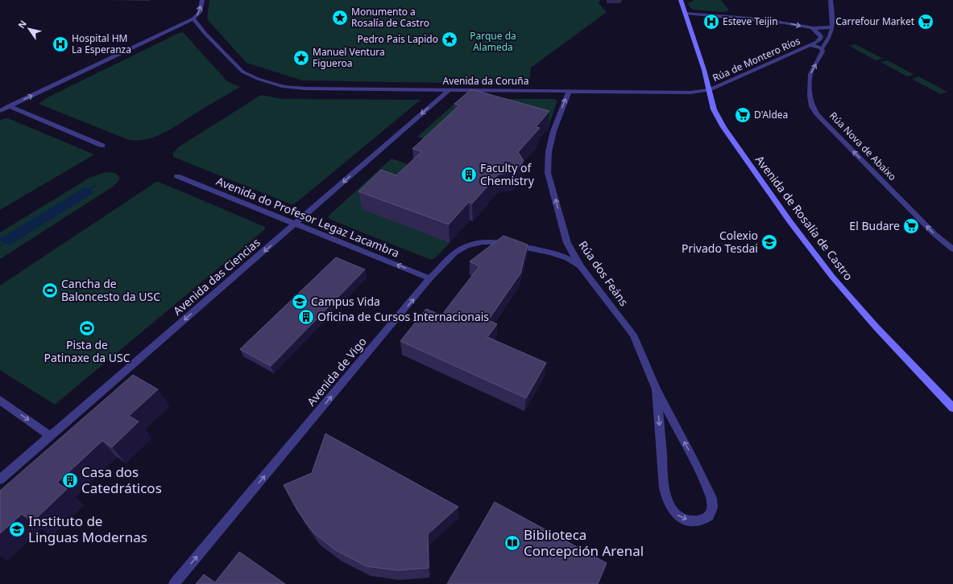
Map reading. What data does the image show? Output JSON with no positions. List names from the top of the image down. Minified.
{"streets":{"street":["Rúa de Montero Ríos","Avenida da Coruña","Rúa Nova de Abaixo","Avenida do Profesor Legaz Lacambra","Avenida de Rosalía de Castro","Rúa dos Feáns","Avenida das Ciencias","Avenida de Vigo"]},"crossings":[["Rúa de Montero Ríos","Avenida da Coruña"],["Rúa de Montero Ríos","Avenida de Rosalía de Castro"],["Avenida da Coruña","Avenida de Rosalía de Castro"],["Avenida da Coruña","Rúa dos Feáns"],["Avenida da Coruña","Avenida das Ciencias"],["Avenida do Profesor Legaz Lacambra","Avenida das Ciencias"],["Avenida do Profesor Legaz Lacambra","Avenida de Vigo"],["Rúa dos Feáns","Avenida de Vigo"]],"one_way":["Rúa Nova de Abaixo","Avenida do Profesor Legaz Lacambra","Avenida das Ciencias","Avenida de Vigo"],"parks":["Parque da Alameda"],"places":{"place":["Monumento a Rosalía de Castro","Pedro Pais Lapido","Manuel Ventura Figueroa"],"hospital":["Esteve Teijin","Hospital HM La Esperanza"],"supermarket":["Carrefour Market","D'Aldea","El Budare"],"building":["Faculty of Chemistry","Oficina de Cursos Internacionais","Casa dos Catedráticos"],"school or university":["Colexio Privado Tesdai","Campus Vida","Instituto de Linguas Modernas"],"sports":["Cancha de Baloncesto da USC","Pista de Patinaxe da USC"],"library":["Biblioteca Concepción Arenal"]},"north":"top left"}
